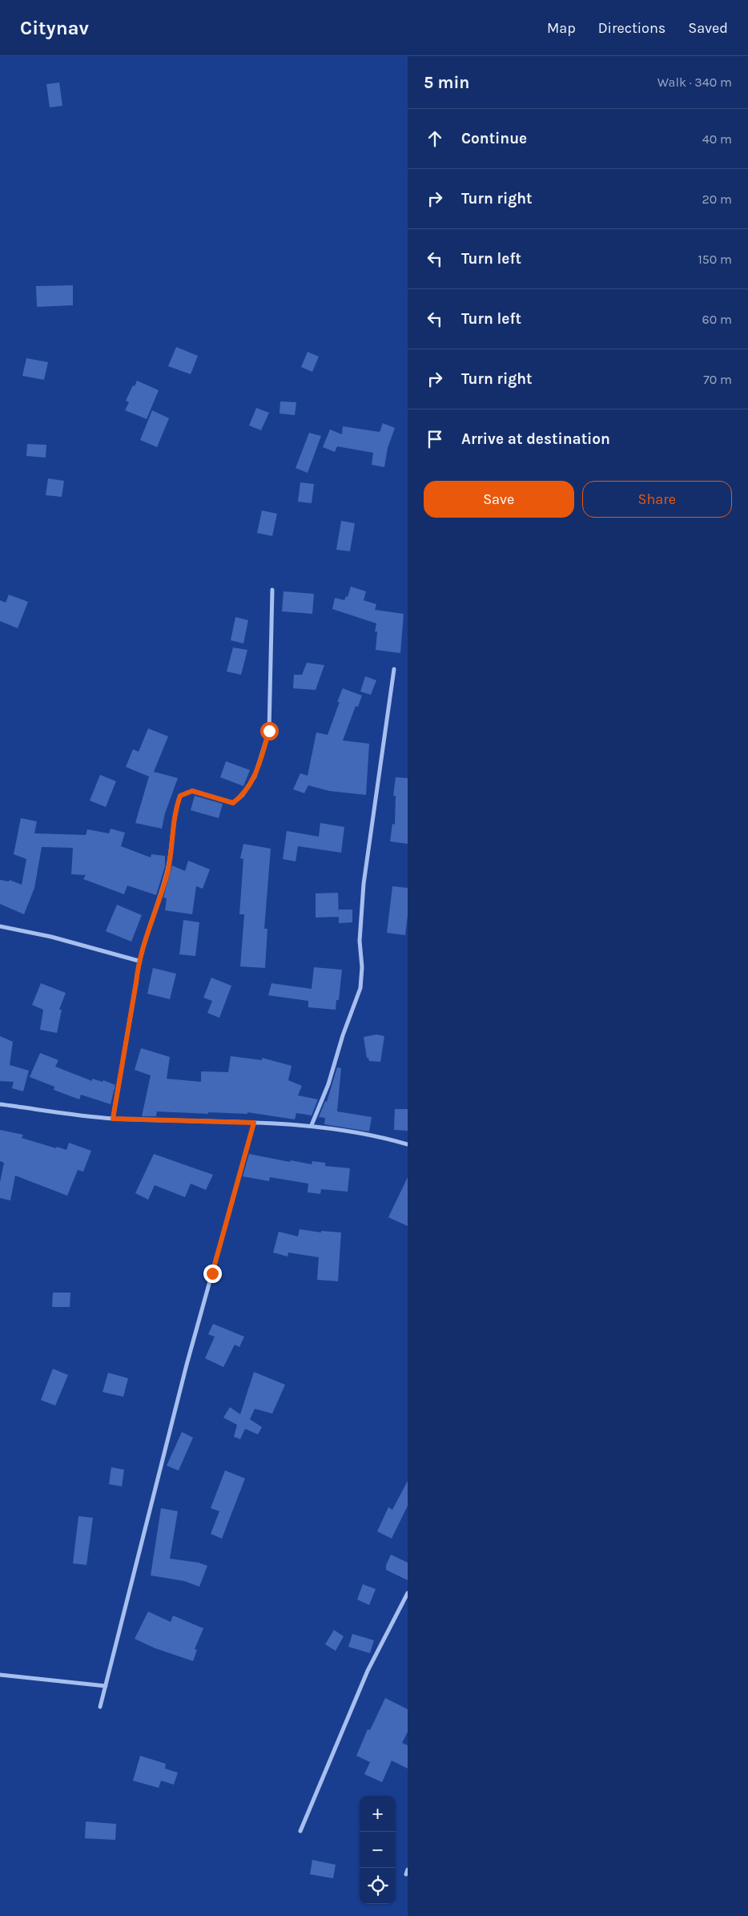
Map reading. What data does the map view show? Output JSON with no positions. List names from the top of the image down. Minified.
{"page":{"header":"Citynav","nav":["Map","Directions","Saved"],"heading":["5 min","Walk · 340 m"],"list":[["Continue","40 m"],["Turn right","20 m"],["Turn left","150 m"],["Turn left","60 m"],["Turn right","70 m"],"Arrive at destination"],"buttons":["Save","Share"],"map_buttons":["+","−"]}}
